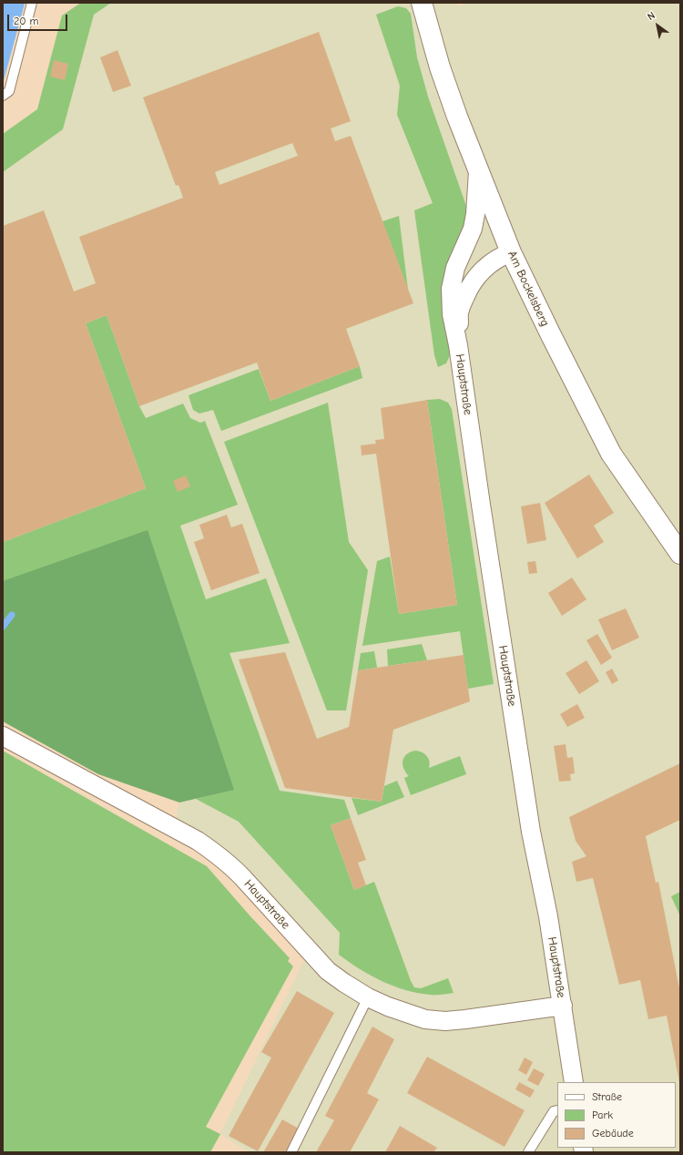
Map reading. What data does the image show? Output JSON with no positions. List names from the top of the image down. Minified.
{"streets":{"street":["Am Bockelsberg","Hauptstraße"]},"crossings":[["Am Bockelsberg","Hauptstraße"]],"legend":["Straße","Park","Gebäude"],"scale_bar":"20 m","north":"top left"}
